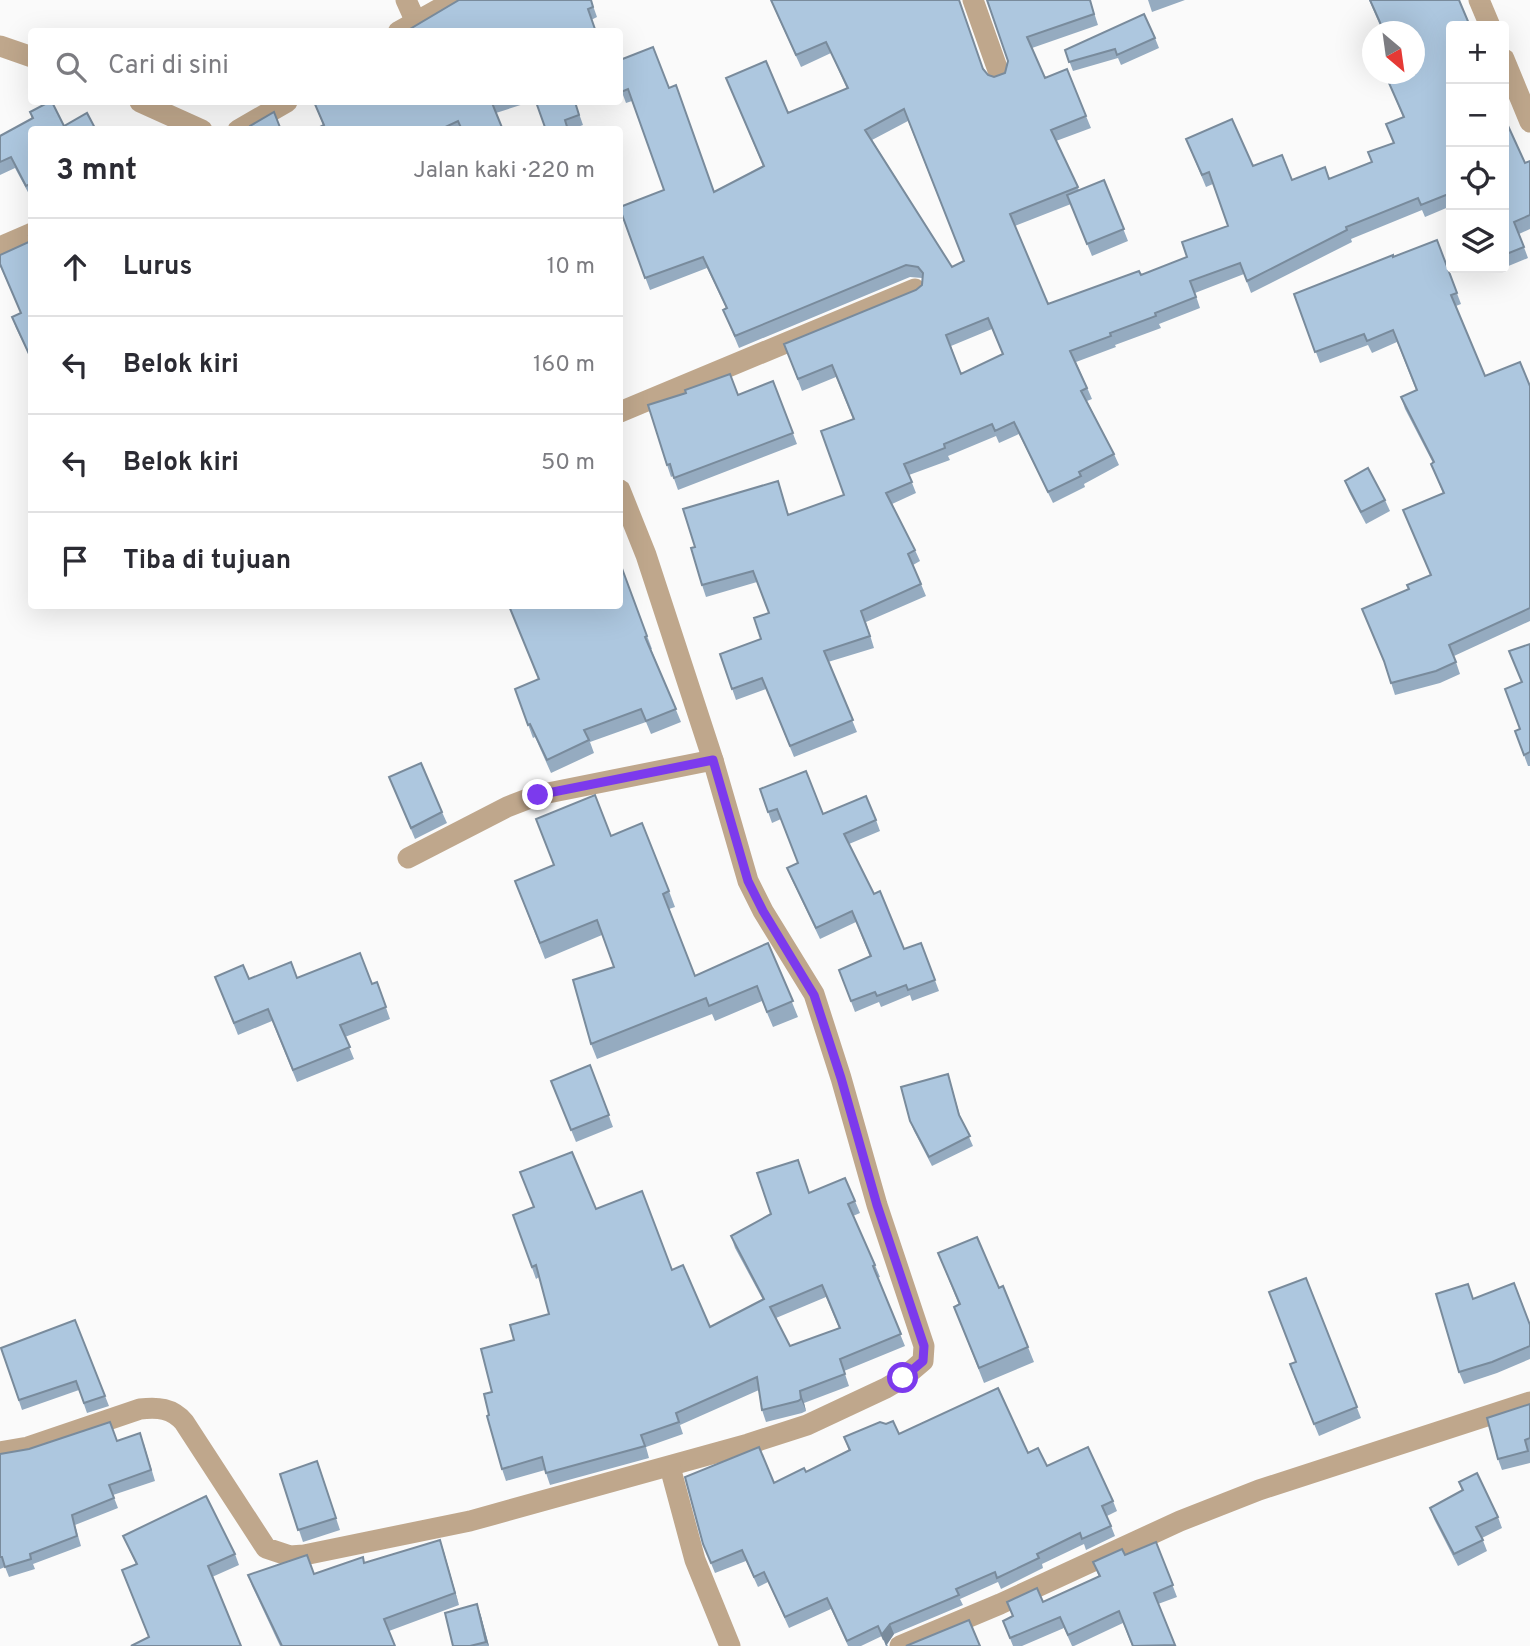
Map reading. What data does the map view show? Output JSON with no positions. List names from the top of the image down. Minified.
{"north":"bottom right","page":{"map_buttons":["+","−"],"search":"Cari di sini","heading":["3 mnt","Jalan kaki · 220 m"],"list":[["Lurus","10 m"],["Belok kiri","160 m"],["Belok kiri","50 m"],"Tiba di tujuan"]}}
